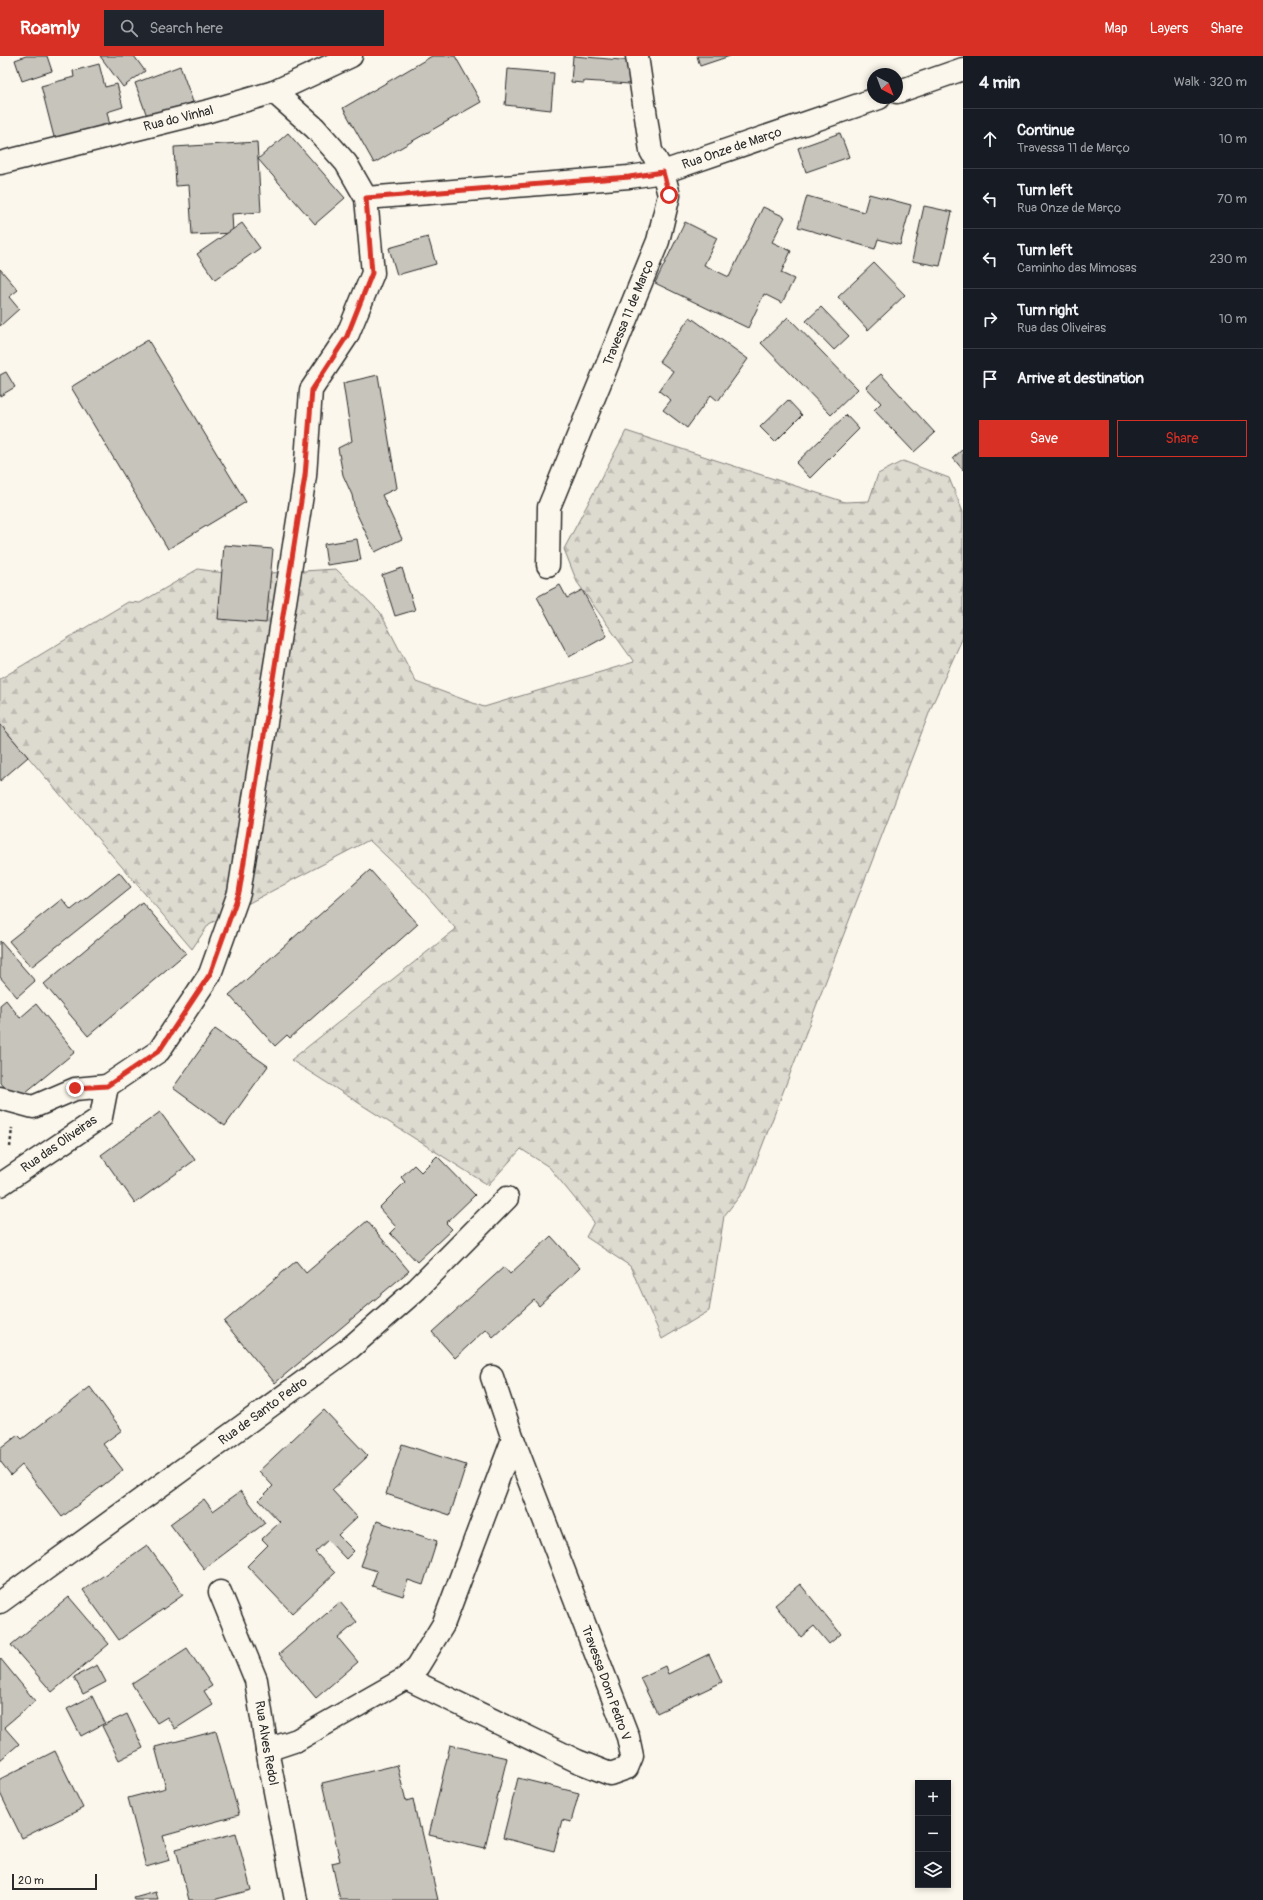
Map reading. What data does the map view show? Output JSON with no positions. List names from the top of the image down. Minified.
{"streets":{"street":["Rua do Vinhal","Rua Onze de Março","Travessa 11 de Março","Rua das Oliveiras","Rua de Santo Pedro","Travessa Dom Pedro V","Rua Alves Redol"]},"crossings":[["Rua Onze de Março","Travessa 11 de Março"]],"scale_bar":"20 m","north":"bottom right","page":{"header":"Roamly","search":"Search here","nav":["Map","Layers","Share"],"heading":["4 min","Walk · 320 m"],"list":[["Continue","Travessa 11 de Março","10 m"],["Turn left","Rua Onze de Março","70 m"],["Turn left","Caminho das Mimosas","230 m"],["Turn right","Rua das Oliveiras","10 m"],"Arrive at destination"],"buttons":["Save","Share"],"map_buttons":["+","−"],"scale":"20 m"}}
